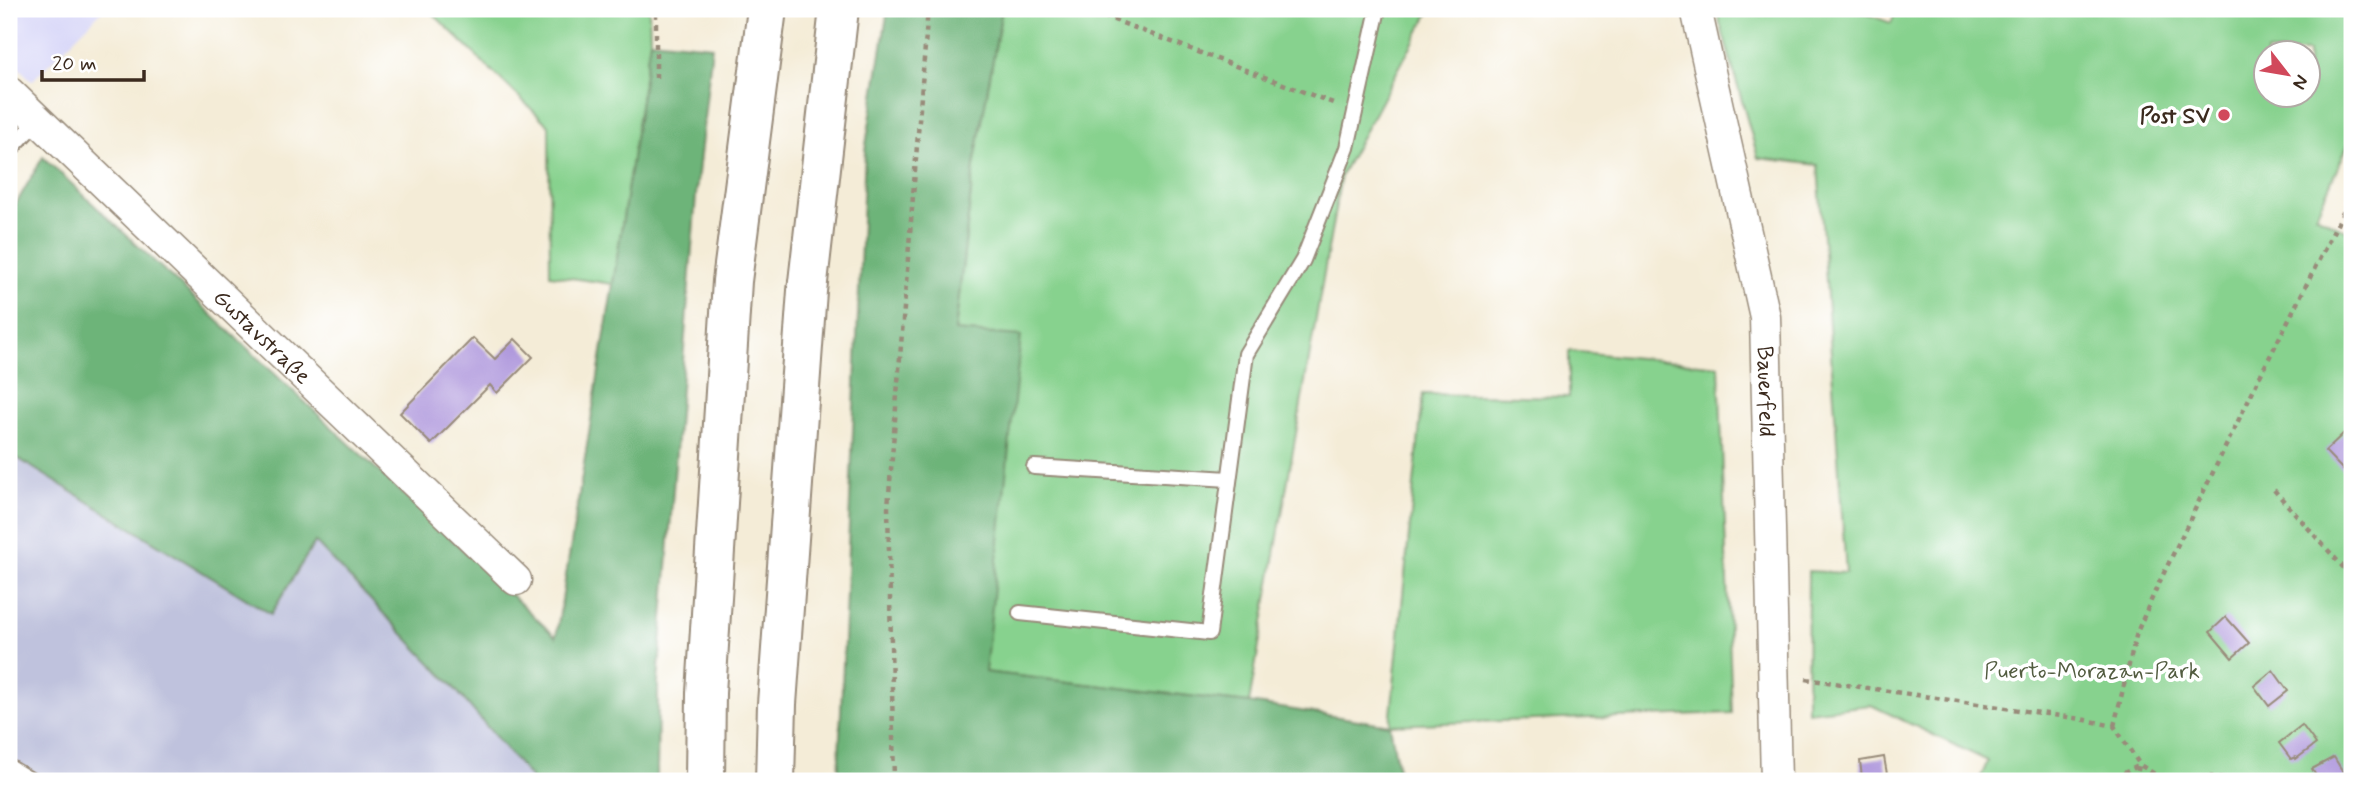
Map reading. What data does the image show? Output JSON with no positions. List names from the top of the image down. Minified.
{"streets":{"street":["Gustavstraße","Bauerfeld"]},"parks":["Puerto-Morazan-Park"],"places":["Post SV"],"scale_bar":"20 m","north":"bottom right"}
